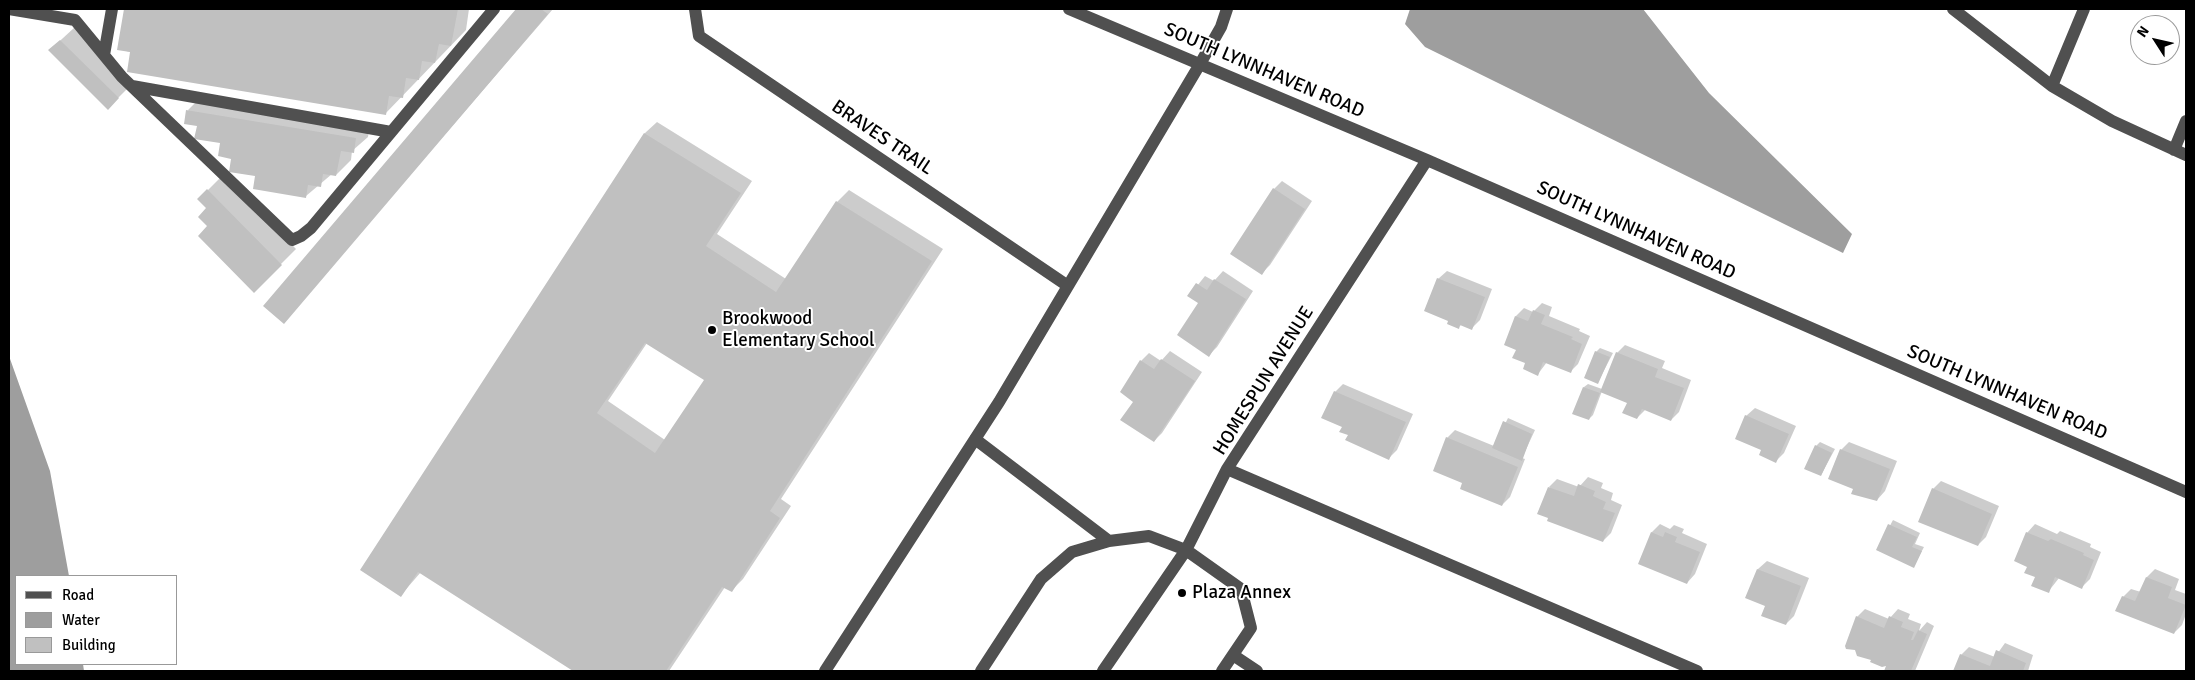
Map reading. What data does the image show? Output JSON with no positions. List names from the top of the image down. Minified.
{"streets":{"street":["SOUTH LYNNHAVEN ROAD","BRAVES TRAIL","HOMESPUN AVENUE"]},"crossings":[["SOUTH LYNNHAVEN ROAD","HOMESPUN AVENUE"]],"places":["Brookwood Elementary School","Plaza Annex"],"legend":["Road","Water","Building"],"north":"top left"}
